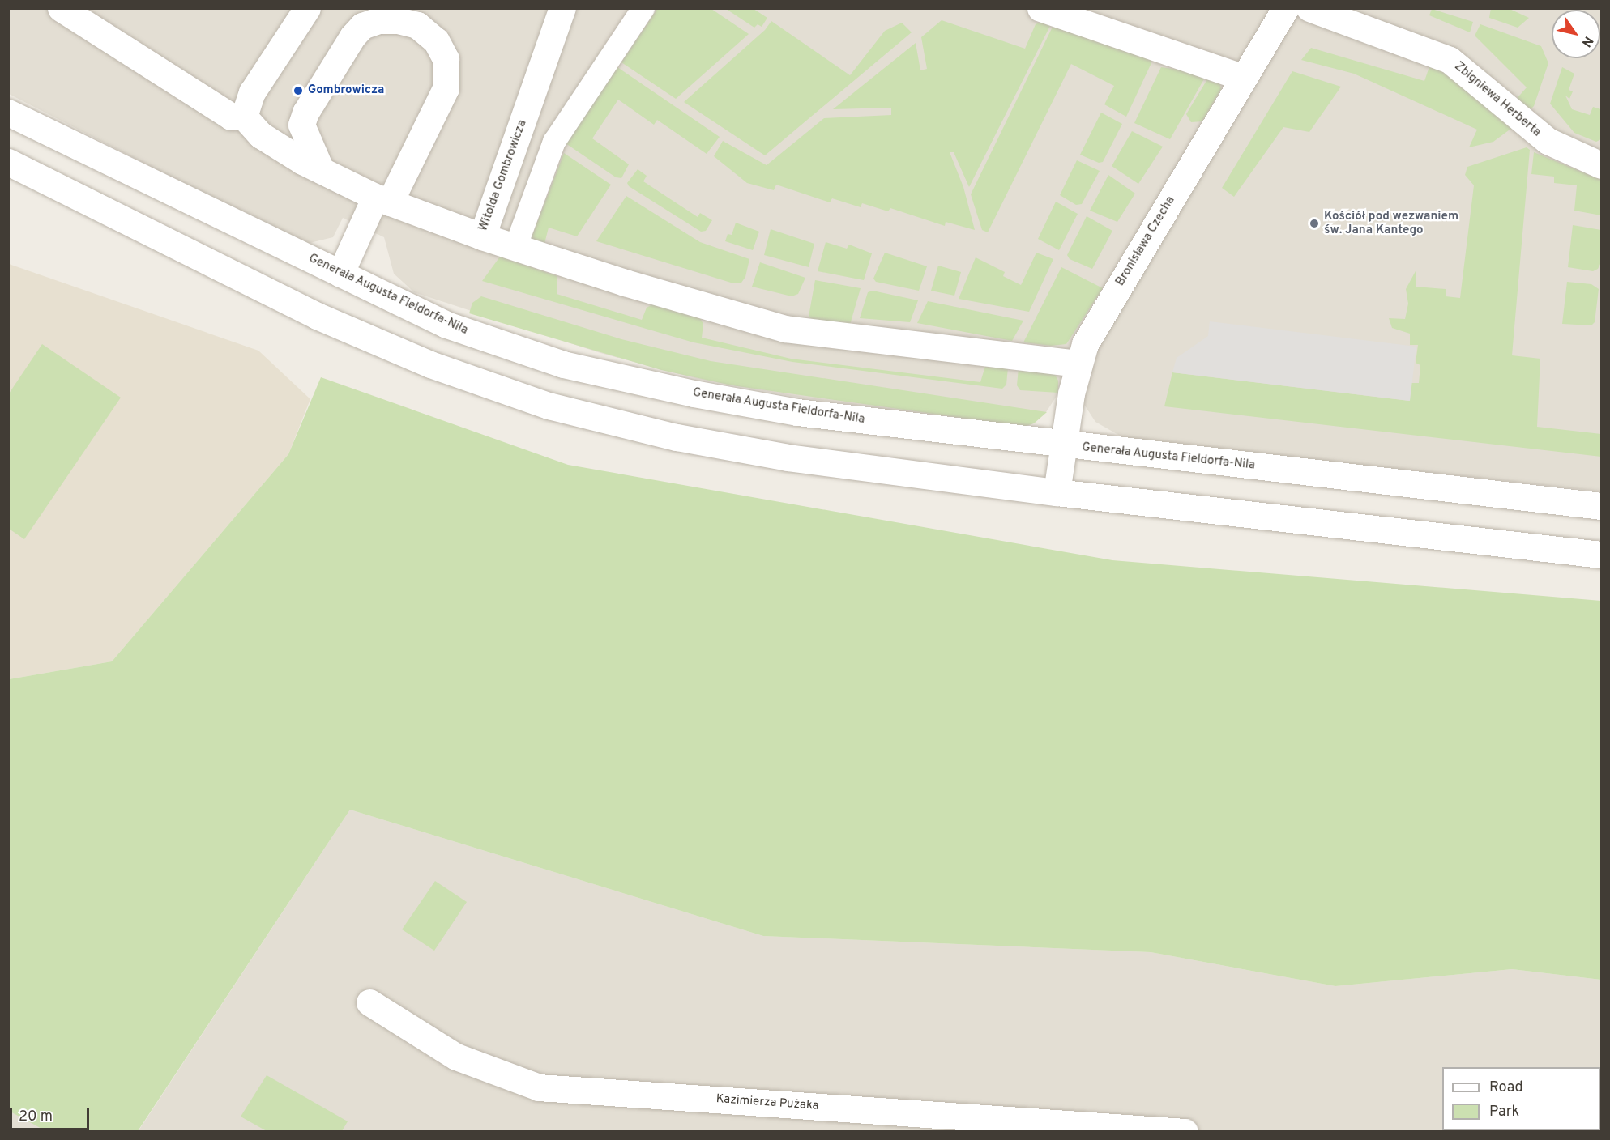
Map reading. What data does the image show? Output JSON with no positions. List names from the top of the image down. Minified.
{"streets":{"street":["Zbigniewa Herberta","Witolda Gombrowicza","Bronisława Czecha","Generała Augusta Fieldorfa-Nila","Kazimierza Pużaka"]},"crossings":[["Bronisława Czecha","Generała Augusta Fieldorfa-Nila"]],"places":["Gombrowicza","Kościół pod wezwaniem św. Jana Kantego"],"legend":["Road","Park"],"scale_bar":"20 m","north":"bottom right"}
